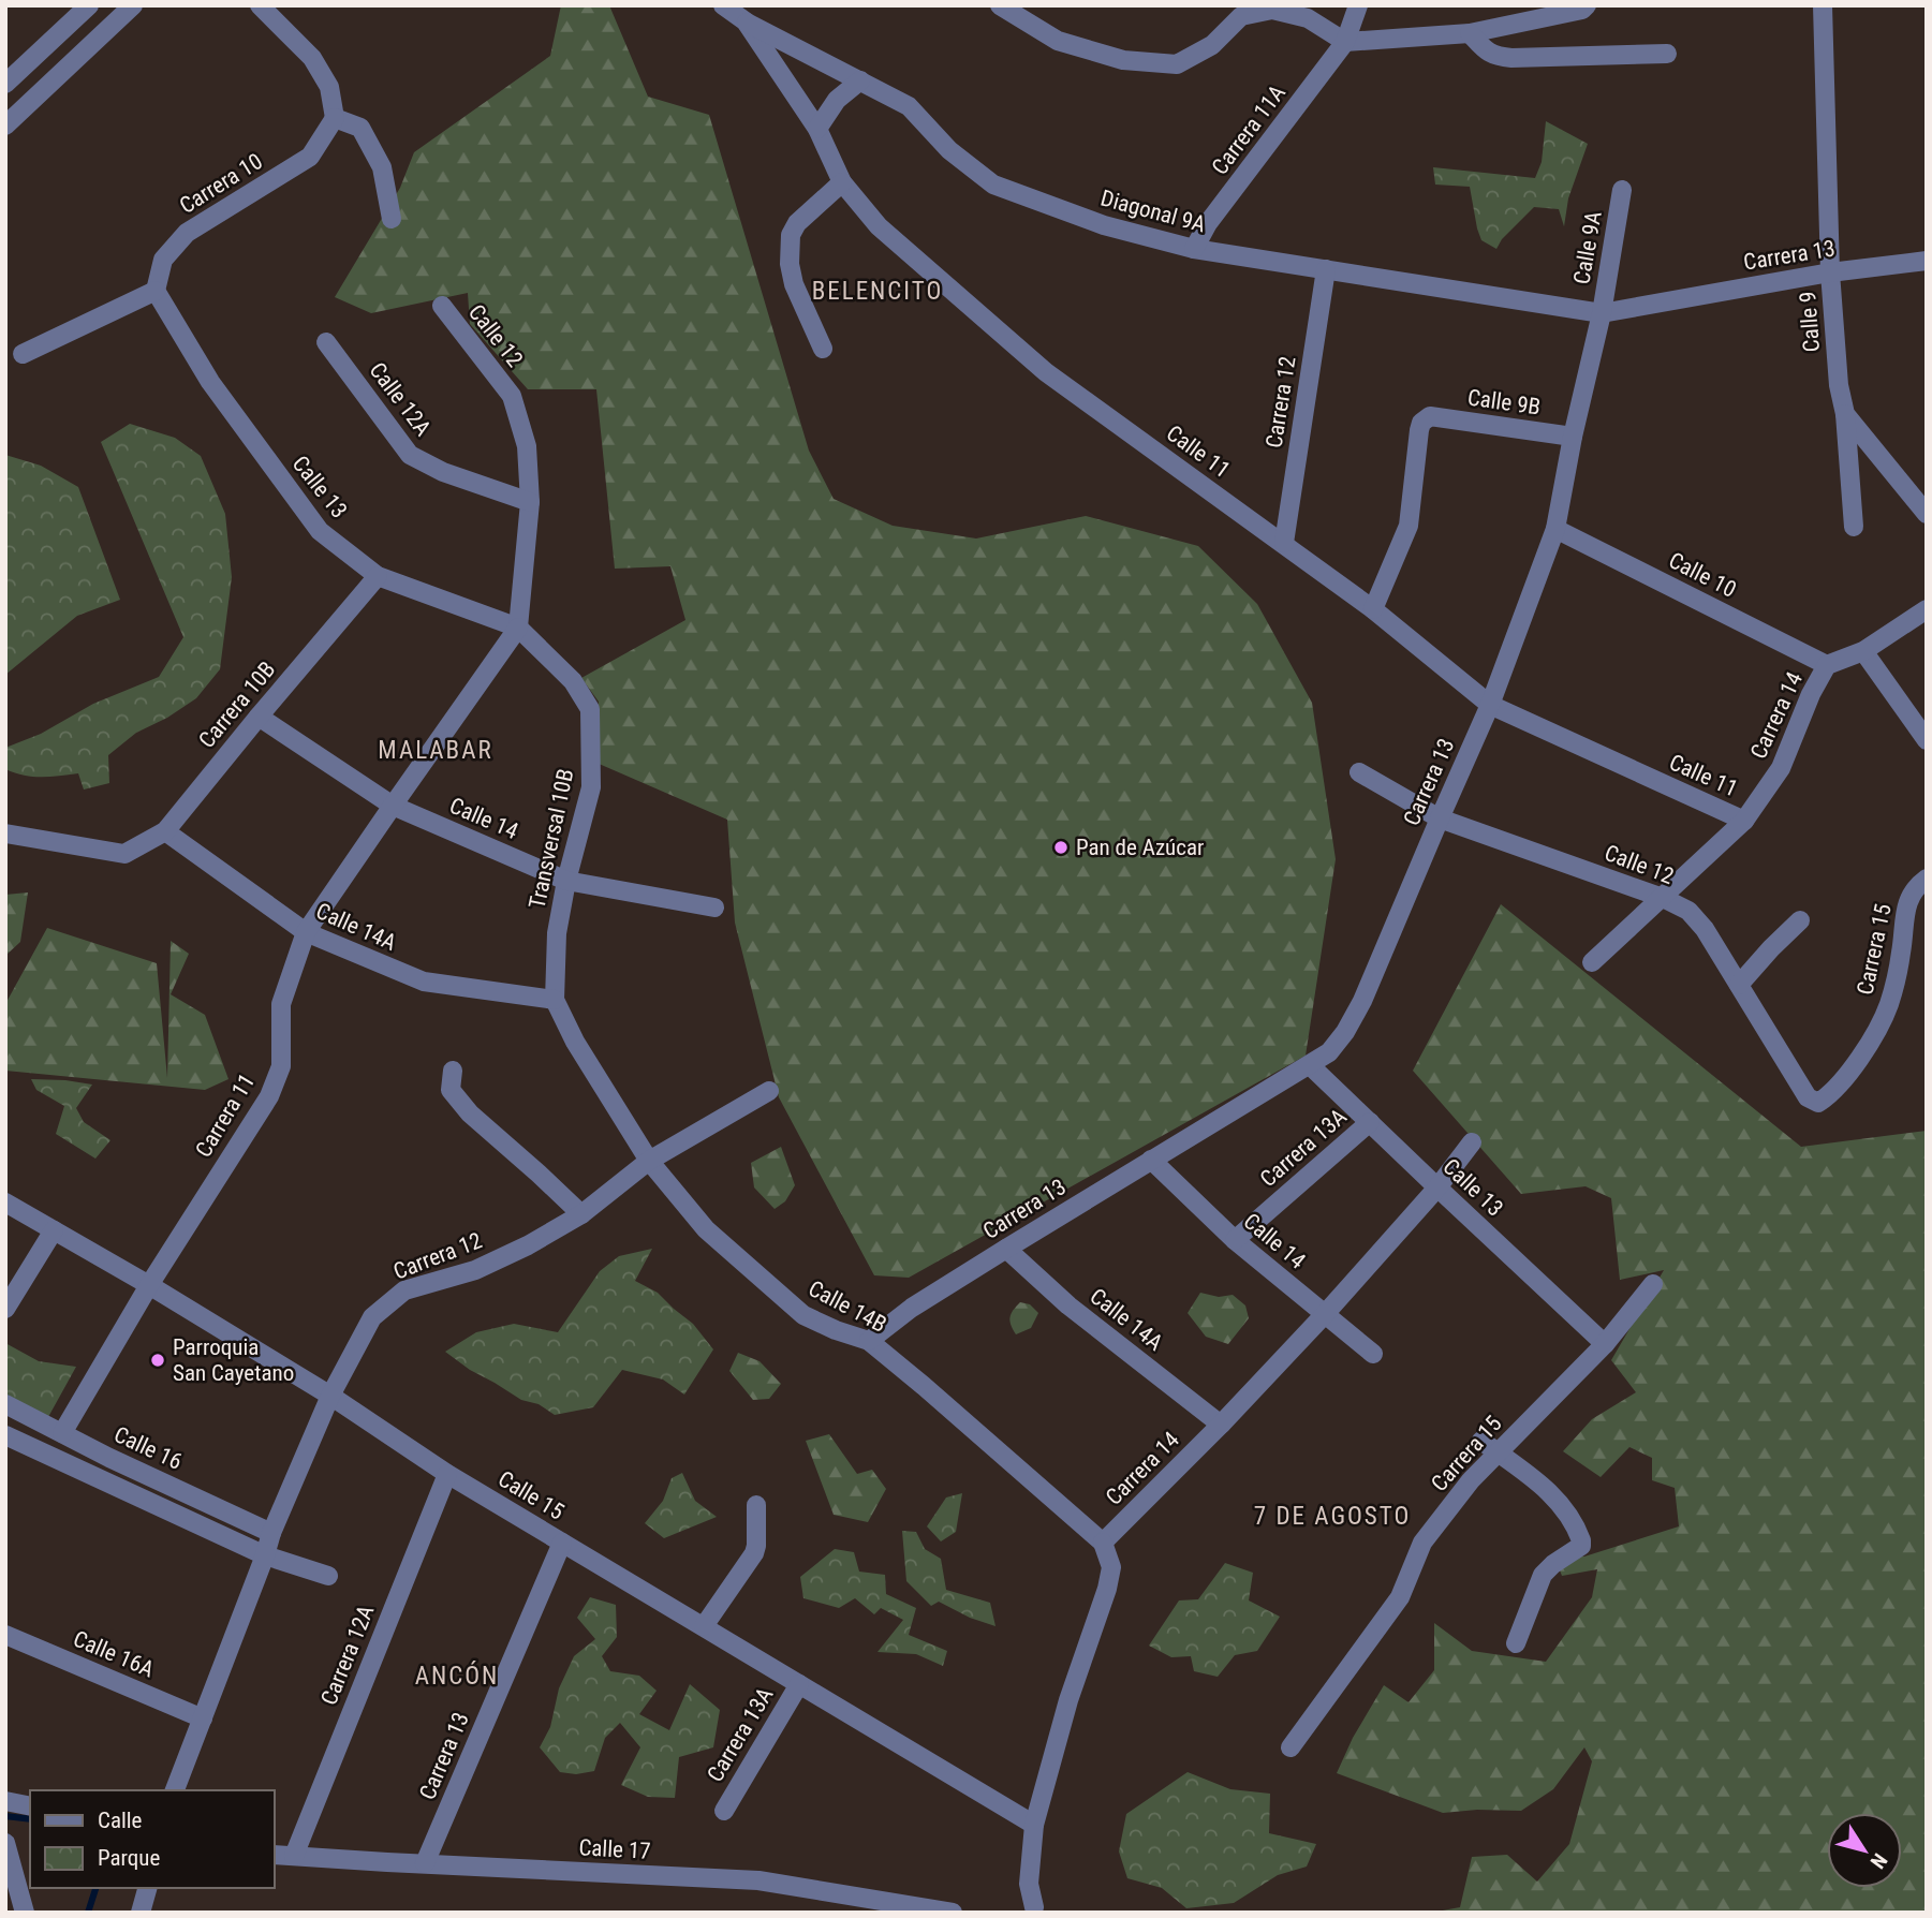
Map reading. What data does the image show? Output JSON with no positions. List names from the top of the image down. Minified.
{"streets":{"street":["Carrera 11A","Carrera 10","Diagonal 9A","Calle 9A","Carrera 13","Calle 9","Calle 12","Calle 12A","Carrera 12","Calle 9B","Calle 11","Calle 13","Calle 10","Carrera 10B","Carrera 14","Calle 14","Transversal 10B","Calle 14A","Carrera 15","Carrera 11","Carrera 13A","Calle 14B","Calle 16","Calle 15","Calle 16A","Carrera 12A","Calle 17"]},"crossings":[["Carrera 11A","Diagonal 9A"],["Carrera 10","Calle 13"],["Diagonal 9A","Calle 9A"],["Diagonal 9A","Carrera 13"],["Diagonal 9A","Carrera 12"],["Diagonal 9A","Calle 11"],["Calle 9A","Carrera 13"],["Carrera 13","Calle 9"],["Carrera 13","Calle 12"],["Carrera 13","Calle 9B"],["Carrera 13","Calle 11"],["Carrera 13","Calle 13"],["Carrera 13","Calle 10"],["Carrera 13","Calle 14"],["Carrera 13","Calle 14A"],["Carrera 13","Calle 14B"],["Carrera 13","Calle 15"],["Carrera 13","Calle 17"],["Calle 12","Calle 12A"],["Calle 12","Carrera 14"],["Calle 12","Carrera 15"],["Carrera 12","Calle 11"],["Carrera 12","Transversal 10B"],["Carrera 12","Calle 14B"],["Carrera 12","Calle 16"],["Carrera 12","Calle 15"],["Carrera 12","Calle 16A"],["Calle 9B","Calle 11"],["Calle 11","Carrera 14"],["Calle 13","Carrera 10B"],["Calle 13","Carrera 14"],["Calle 13","Transversal 10B"],["Calle 13","Carrera 15"],["Calle 13","Carrera 11"],["Calle 13","Carrera 13A"],["Calle 10","Carrera 14"],["Carrera 10B","Calle 14"],["Carrera 10B","Calle 14A"],["Carrera 14","Calle 14"],["Carrera 14","Calle 14A"],["Carrera 14","Calle 14B"],["Calle 14","Transversal 10B"],["Calle 14","Carrera 11"],["Calle 14","Carrera 13A"],["Transversal 10B","Calle 14A"],["Transversal 10B","Carrera 11"],["Transversal 10B","Calle 14B"],["Calle 14A","Carrera 11"],["Carrera 11","Calle 16"],["Carrera 11","Calle 15"],["Carrera 13A","Calle 15"],["Calle 15","Carrera 12A"],["Carrera 12A","Calle 17"]],"districts":["BELENCITO","MALABAR","7 DE AGOSTO","ANCÓN"],"places":["Pan de Azúcar","Parroquia San Cayetano"],"legend":["Calle","Parque"],"north":"bottom right"}
